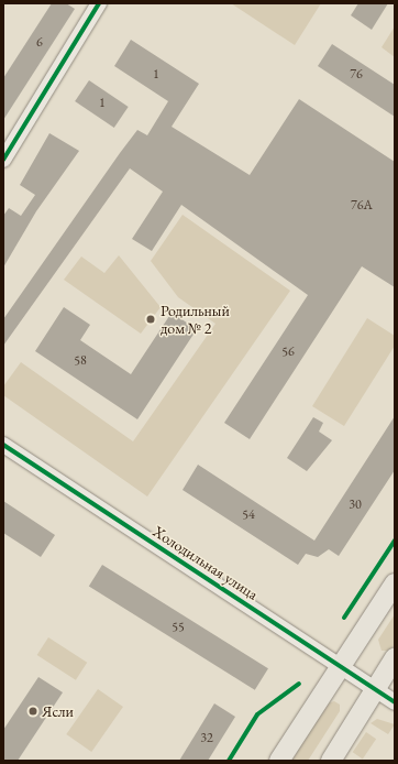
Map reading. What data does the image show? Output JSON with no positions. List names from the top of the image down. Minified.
{"streets":{"street":["Холодильная улица"]},"places":["Родильный дом № 2","Ясли"],"house_numbers":["6","1","76","1","76А","56","58","30","54","55","32"]}
